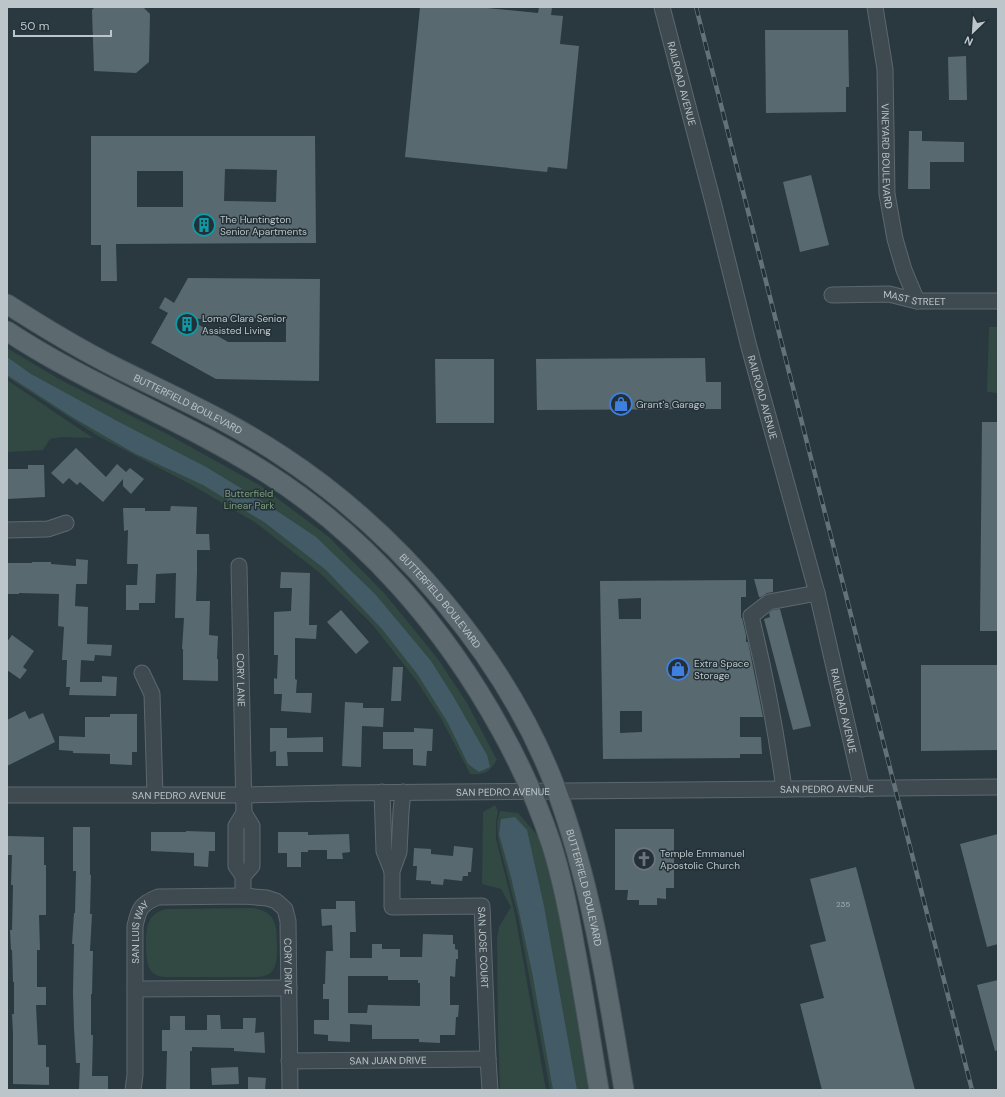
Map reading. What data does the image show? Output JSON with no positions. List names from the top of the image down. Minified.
{"streets":{"main road":["BUTTERFIELD BOULEVARD"],"street":["RAILROAD AVENUE","VINEYARD BOULEVARD","MAST STREET","CORY LANE","SAN PEDRO AVENUE","SAN LUIS WAY","SAN JOSE COURT","CORY DRIVE","SAN JUAN DRIVE"]},"crossings":[["RAILROAD AVENUE","SAN PEDRO AVENUE"],["VINEYARD BOULEVARD","MAST STREET"],["BUTTERFIELD BOULEVARD","SAN PEDRO AVENUE"],["CORY LANE","SAN PEDRO AVENUE"],["SAN PEDRO AVENUE","SAN JOSE COURT"],["SAN LUIS WAY","CORY DRIVE"],["SAN JOSE COURT","SAN JUAN DRIVE"],["CORY DRIVE","SAN JUAN DRIVE"]],"parks":["Butterfield Linear Park"],"places":{"building":["The Huntington Senior Apartments","Loma Clara Senior Assisted Living"],"shop":["Grant's Garage","Extra Space Storage"],"church":["Temple Emmanuel Apostolic Church"]},"house_numbers":["235"],"scale_bar":"50 m","north":"bottom left"}
